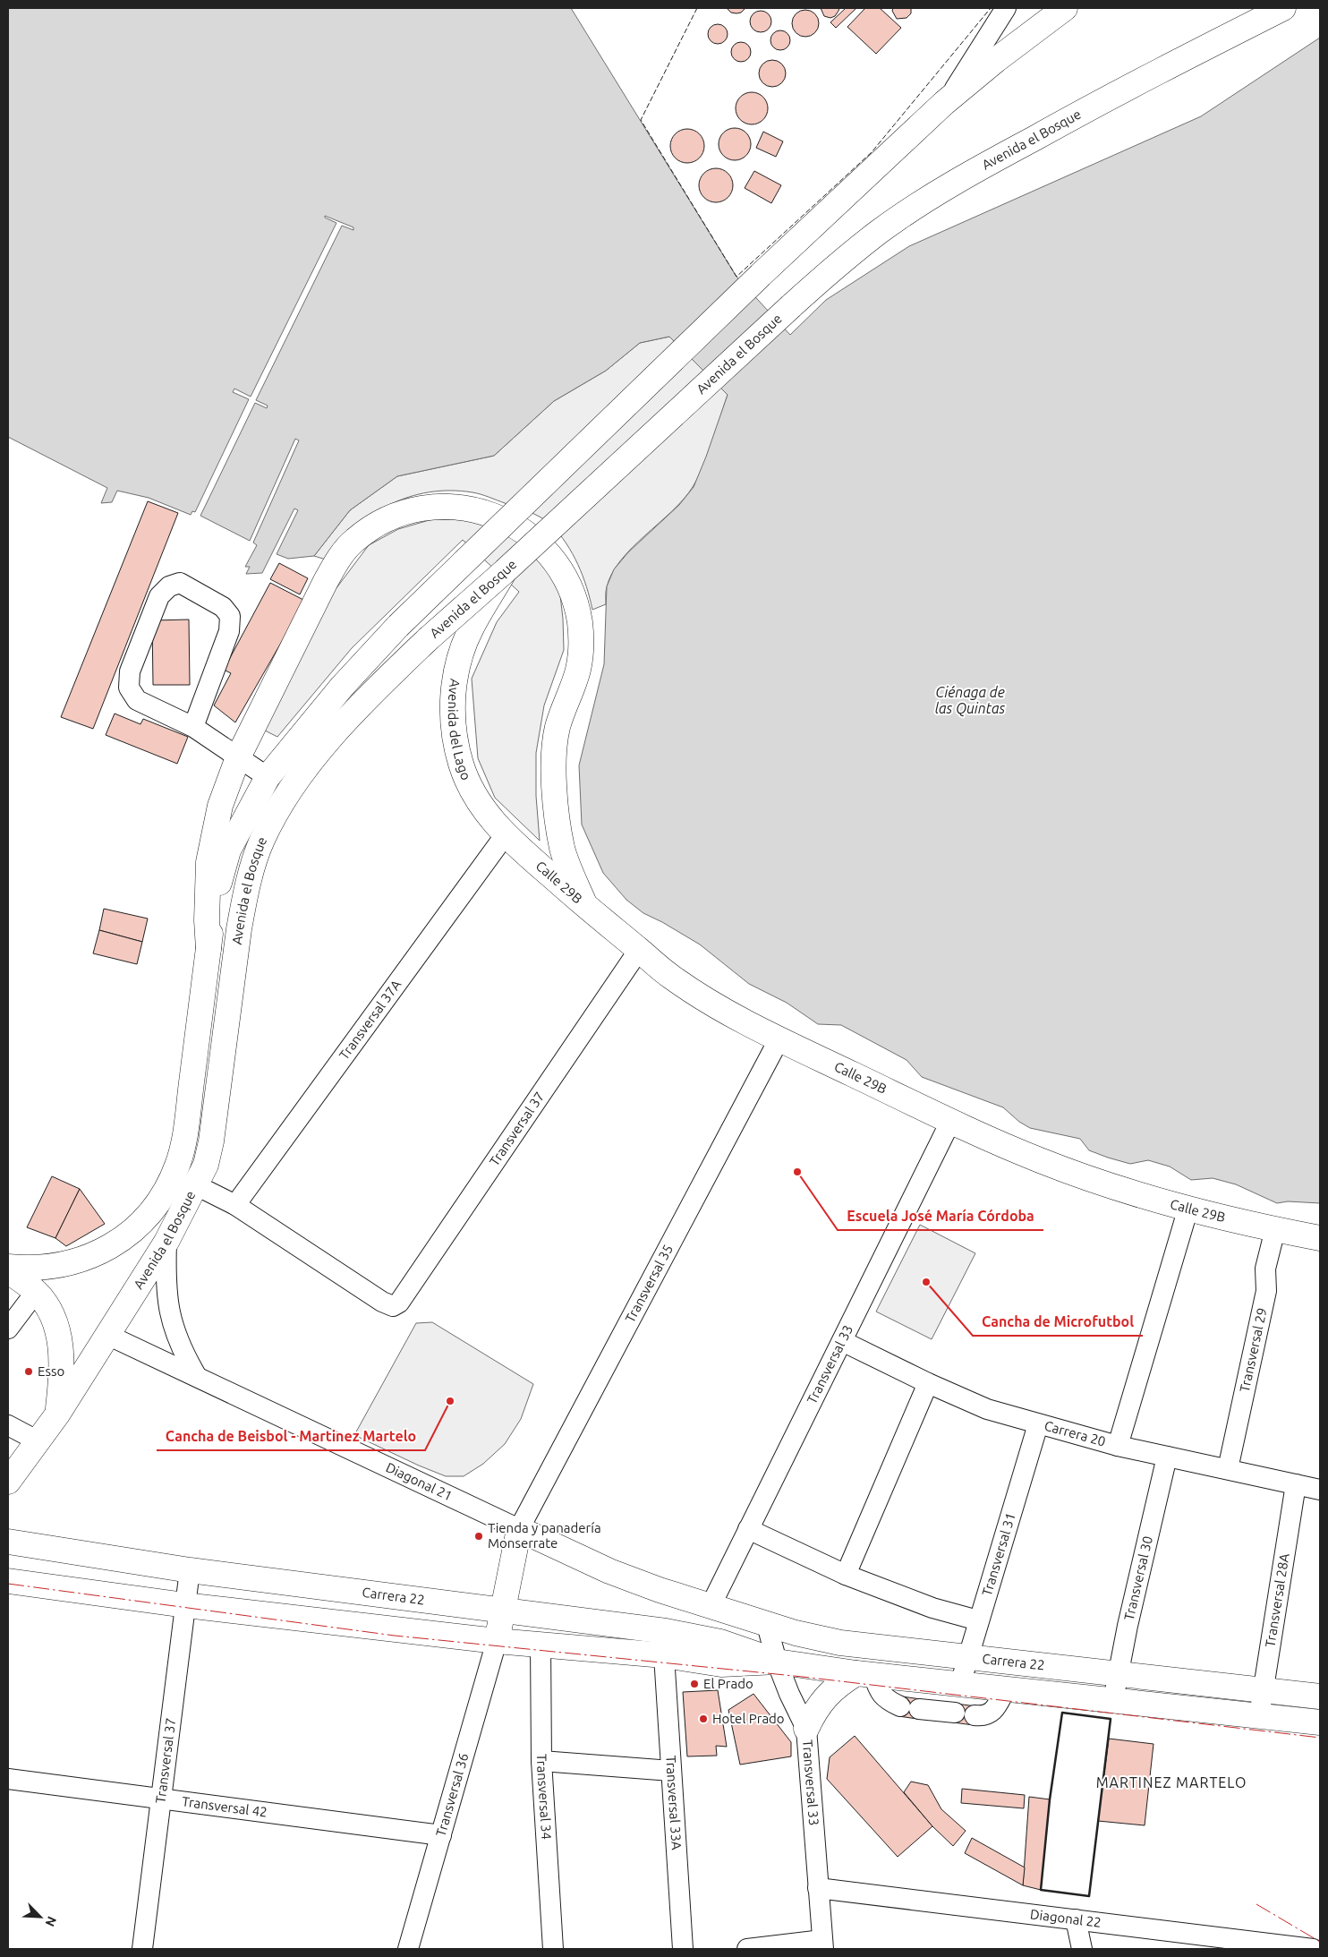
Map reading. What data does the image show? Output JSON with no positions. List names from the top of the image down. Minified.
{"streets":{"main road":["Avenida el Bosque","Avenida del Lago","Calle 29B","Diagonal 21","Carrera 22"],"street":["Transversal 37A","Transversal 37","Transversal 35","Transversal 29","Transversal 33","Carrera 20","Transversal 31","Transversal 30","Transversal 28A","Transversal 36","Transversal 34","Transversal 33A","Transversal 42","Diagonal 22"]},"crossings":[["Avenida el Bosque","Avenida del Lago"],["Avenida el Bosque","Diagonal 21"],["Avenida del Lago","Calle 29B"],["Calle 29B","Transversal 37A"],["Calle 29B","Transversal 37"],["Calle 29B","Transversal 35"],["Calle 29B","Transversal 29"],["Calle 29B","Transversal 33"],["Transversal 37A","Transversal 37"],["Transversal 37","Carrera 22"],["Transversal 37","Transversal 42"],["Transversal 35","Diagonal 21"],["Transversal 29","Carrera 20"],["Transversal 33","Carrera 20"],["Transversal 33","Diagonal 21"],["Transversal 33","Carrera 22"],["Transversal 33","Diagonal 22"],["Carrera 20","Transversal 31"],["Carrera 20","Transversal 30"],["Carrera 20","Transversal 28A"],["Diagonal 21","Carrera 22"],["Transversal 31","Carrera 22"],["Transversal 30","Carrera 22"],["Carrera 22","Transversal 28A"],["Carrera 22","Transversal 36"],["Carrera 22","Transversal 34"],["Carrera 22","Transversal 33A"],["Transversal 36","Transversal 42"]],"districts":["MARTINEZ MARTELO"],"water":["Ciénaga de las Quintas"],"places":["Escuela José María Córdoba","Cancha de Microfutbol","Esso","Cancha de Beisbol - Martinez Martelo","Tienda y panadería Monserrate","El Prado","Hotel Prado"],"north":"bottom right"}
